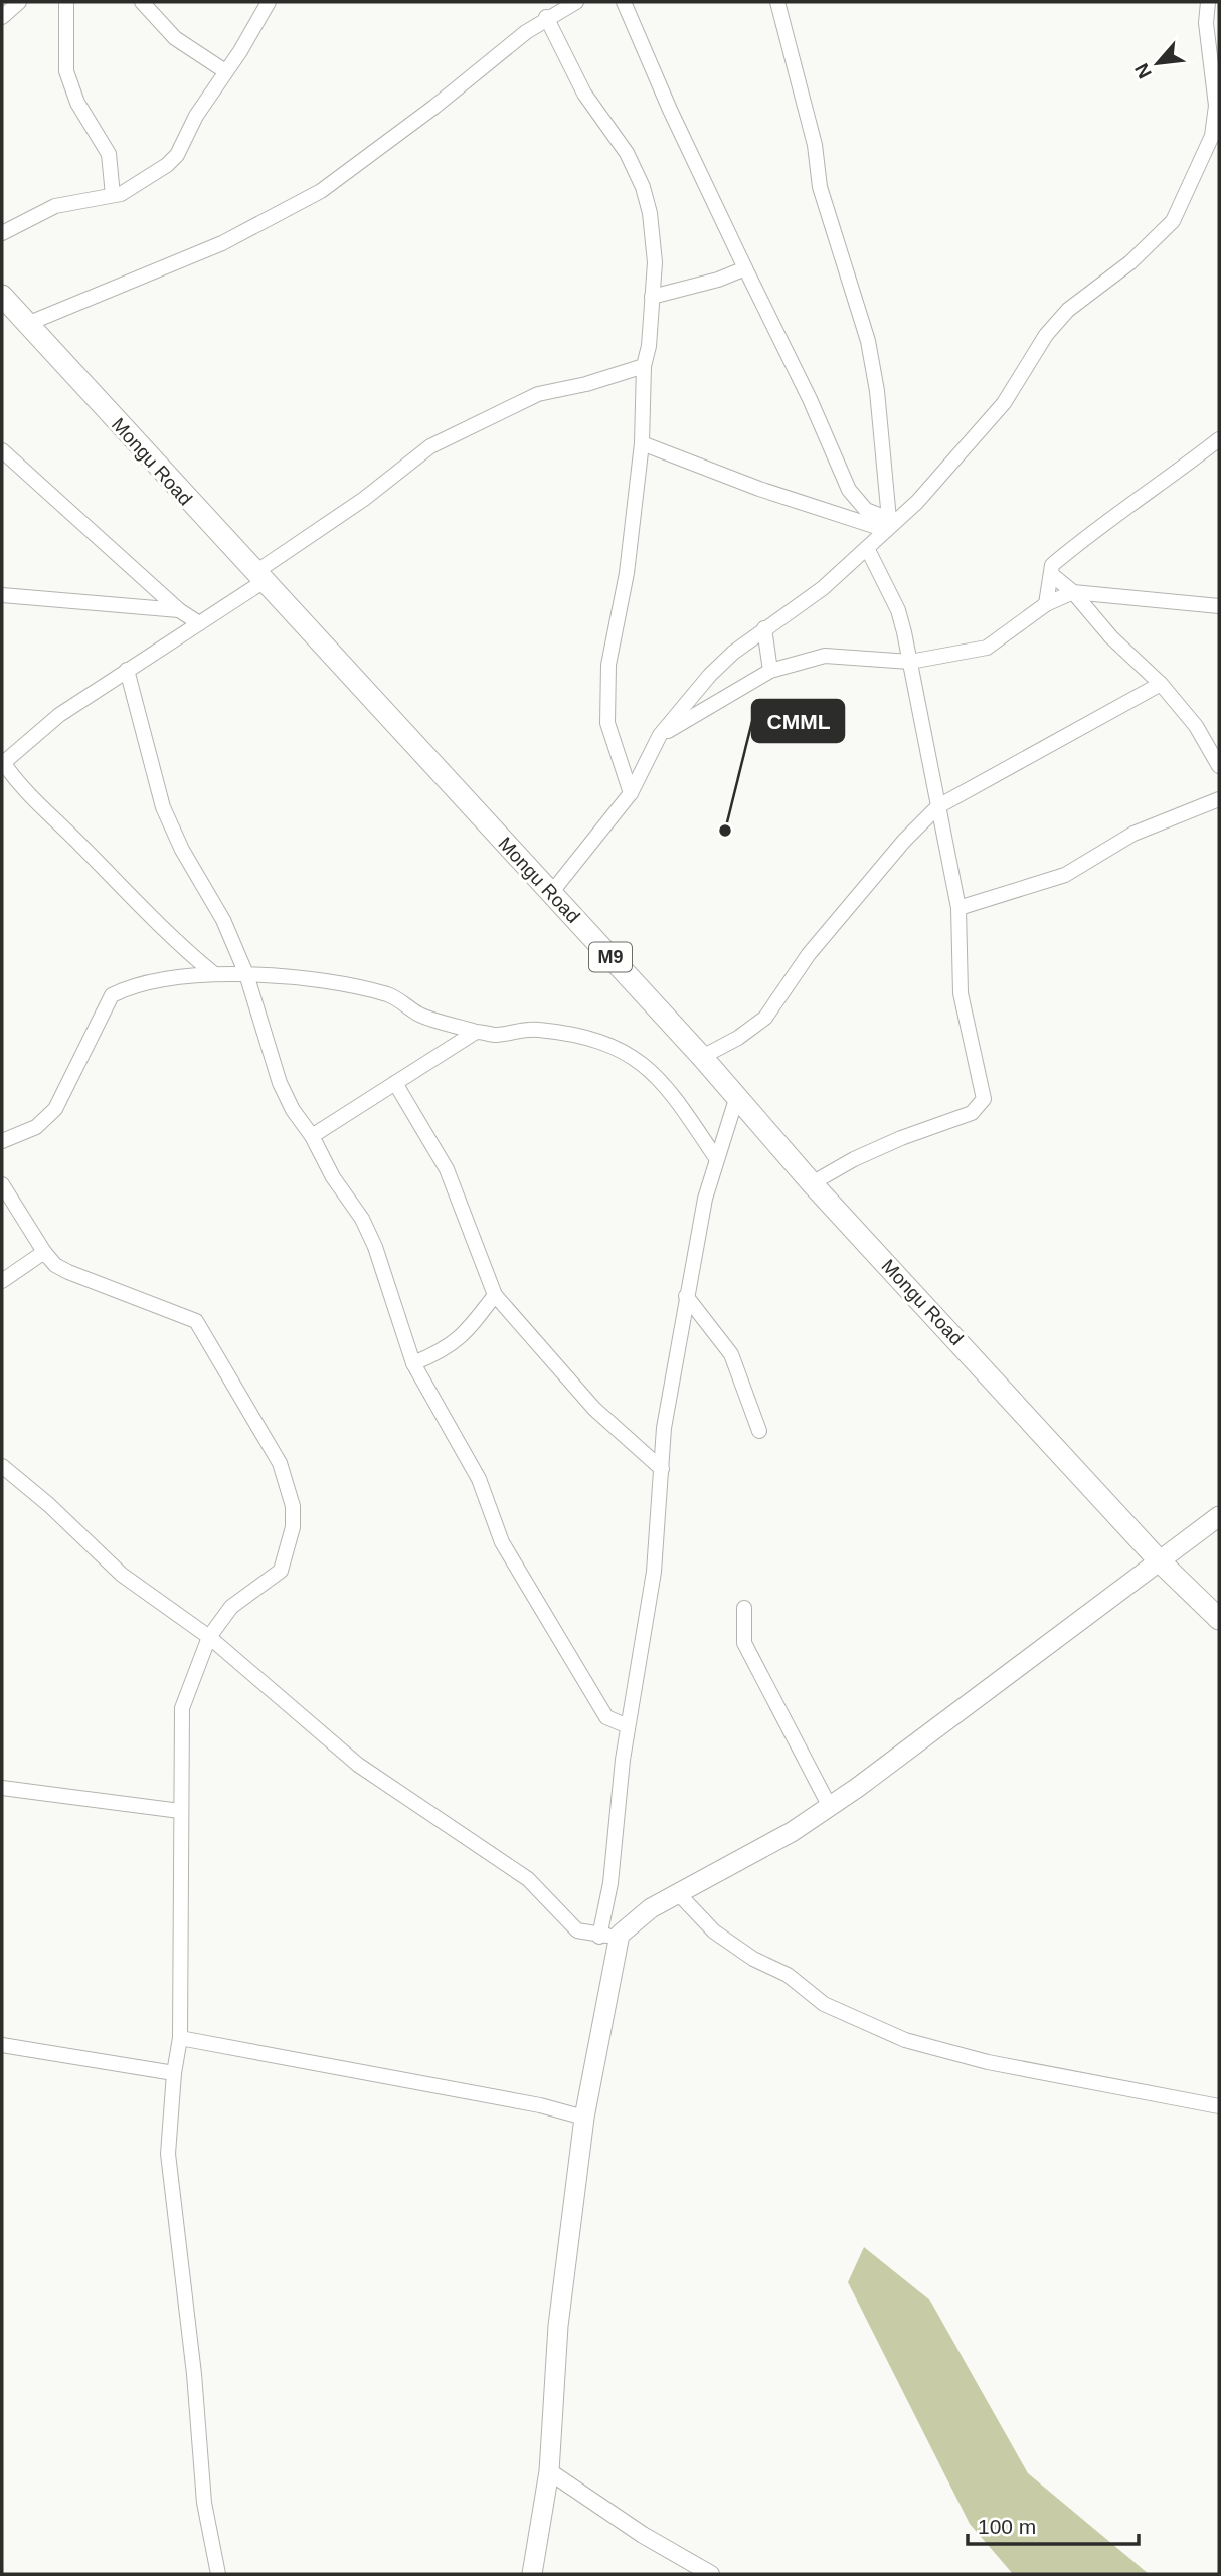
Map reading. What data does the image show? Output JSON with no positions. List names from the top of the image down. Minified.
{"streets":{"main road":["Mongu Road","M9"]},"places":["CMML"],"scale_bar":"100 m","north":"bottom left"}
